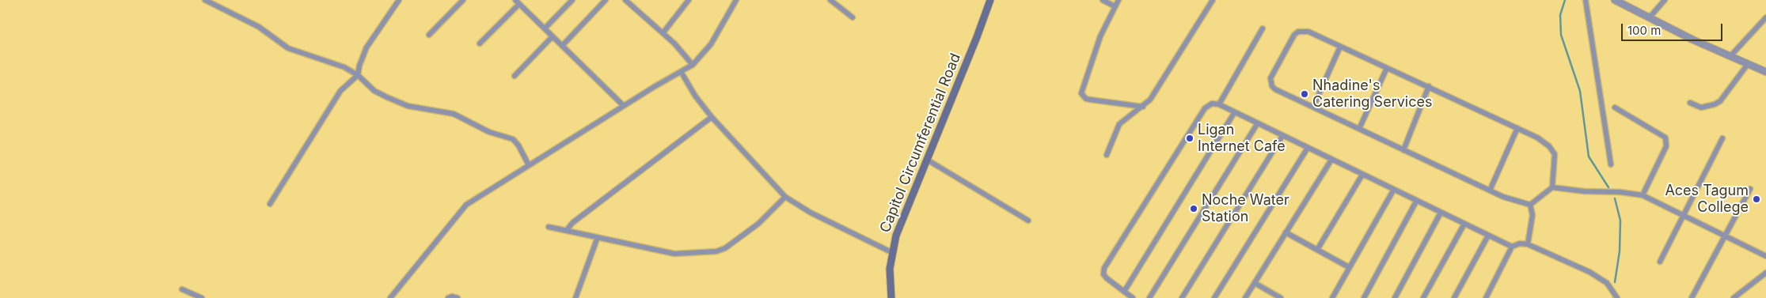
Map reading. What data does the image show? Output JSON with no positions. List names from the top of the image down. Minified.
{"streets":{"main road":["Capitol Circumferential Road"]},"places":["Nhadine's Catering Services","Ligan Internet Cafe","Aces Tagum College","Noche Water Station"],"scale_bar":"100 m"}
